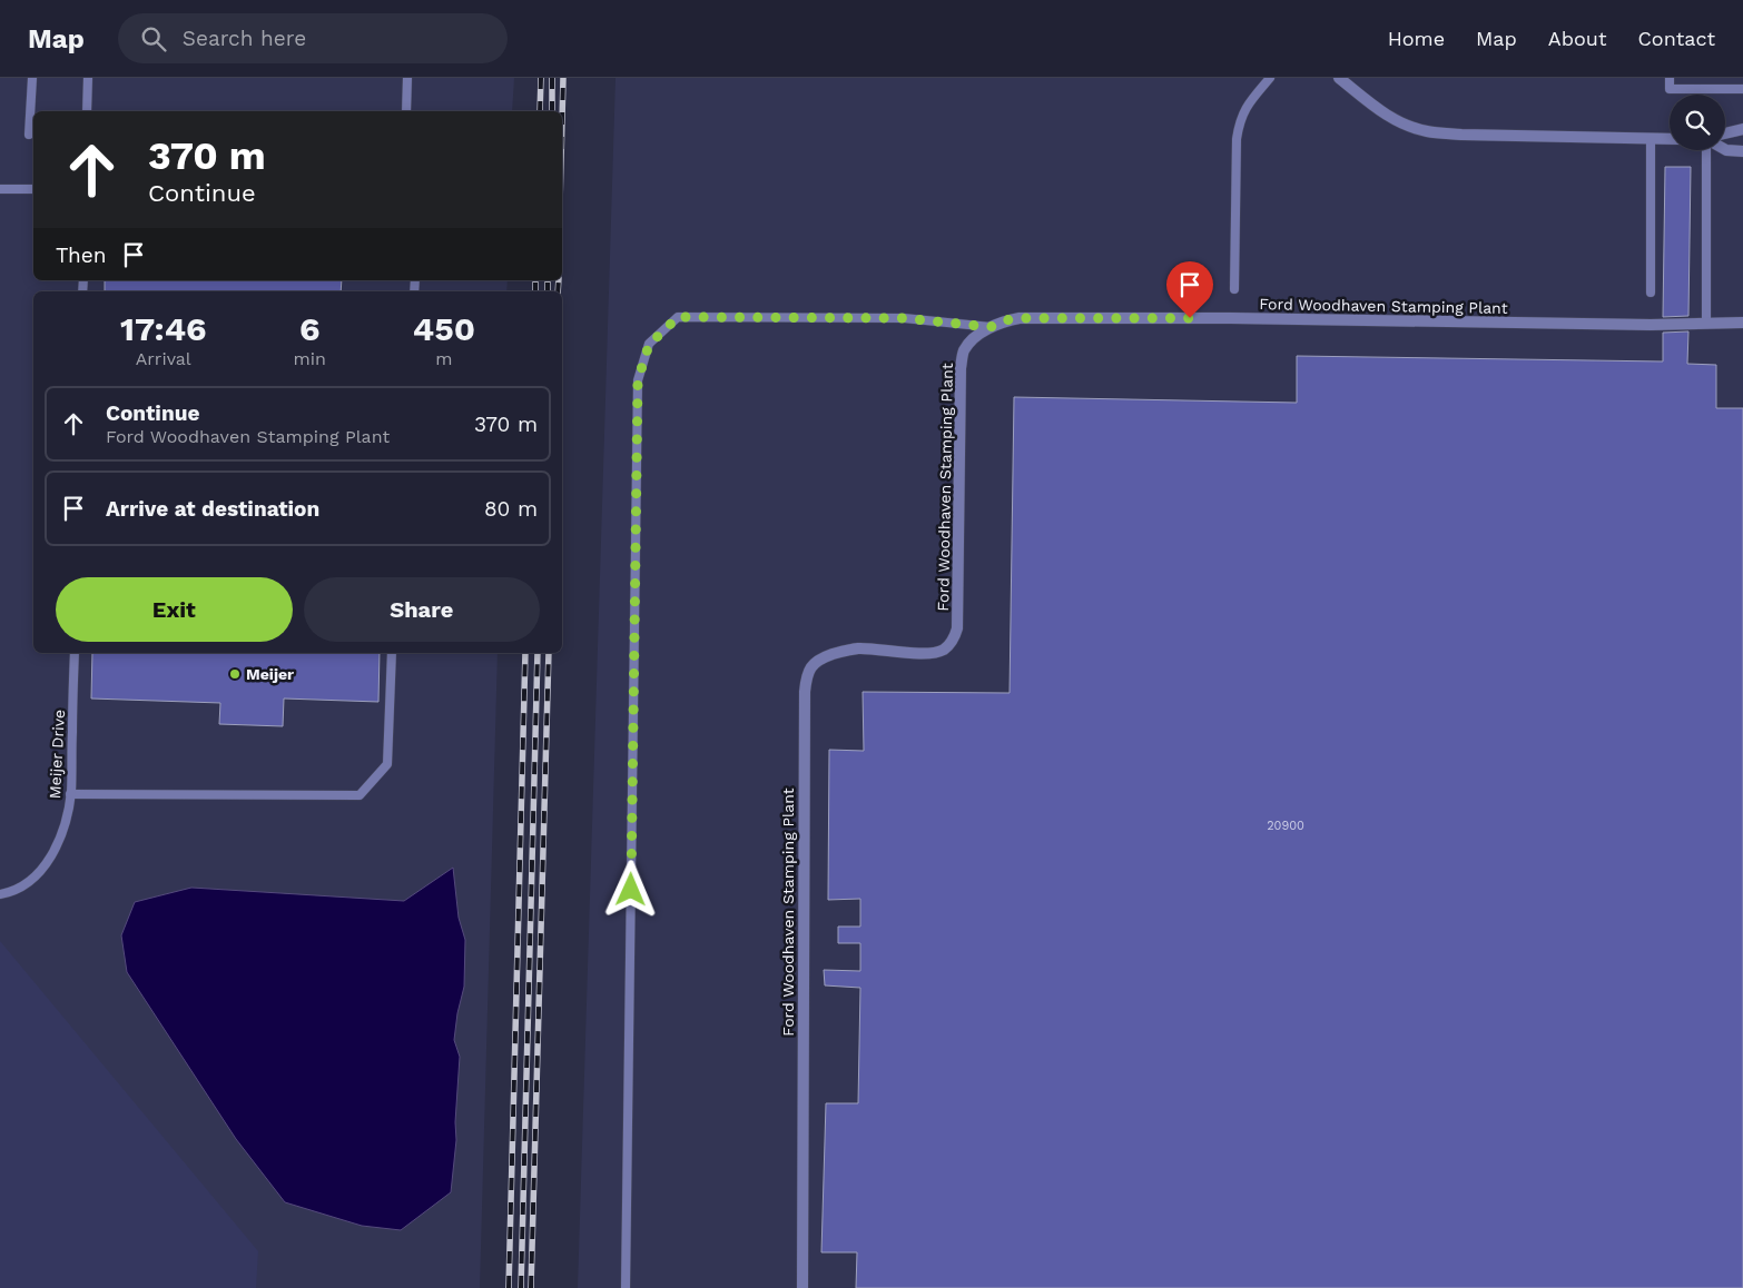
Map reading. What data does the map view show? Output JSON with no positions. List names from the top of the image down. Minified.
{"streets":{"street":["Ford Woodhaven Stamping Plant"],"lane":["Meijer Drive"]},"places":["Meijer"],"house_numbers":["20900"],"page":{"header":"Map","search":"Search here","nav":["Home","Map","About","Contact"],"turn":["370 m","Continue"],"then":"Then","eta":["17:46","Arrival","6","min","450","m"],"list":[{"name":"Continue","note":"Ford Woodhaven Stamping Plant","value":"370 m"},{"name":"Arrive at destination","value":"80 m"}],"buttons":["Exit","Share"]}}
